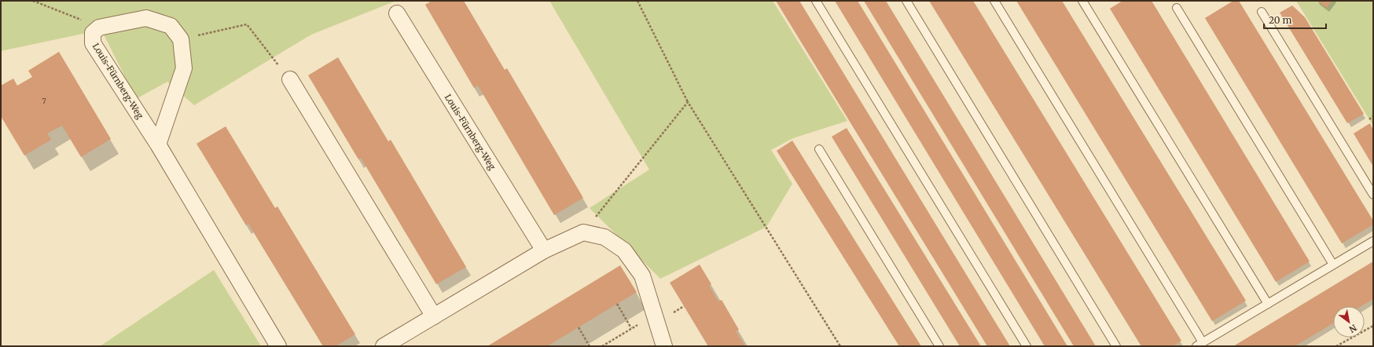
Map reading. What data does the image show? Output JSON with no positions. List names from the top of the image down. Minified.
{"streets":{"street":["Louis-Fürnberg-Weg"]},"house_numbers":["7"],"scale_bar":"20 m","north":"bottom right"}
